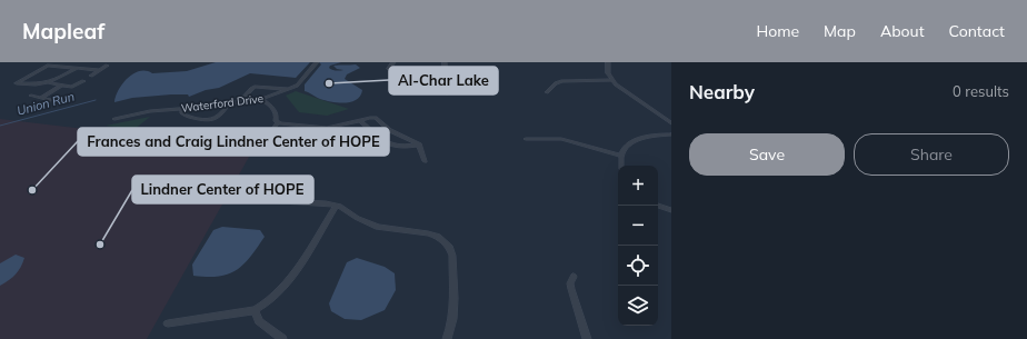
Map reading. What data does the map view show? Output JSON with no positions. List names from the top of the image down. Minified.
{"streets":{"street":["Waterford Drive"]},"water":["Union Run"],"places":["Al-Char Lake","Frances and Craig Lindner Center of HOPE","Lindner Center of HOPE"],"page":{"header":"Mapleaf","nav":["Home","Map","About","Contact"],"heading":["Nearby","0 results"],"buttons":["Save","Share"],"map_buttons":["+","−"]}}
